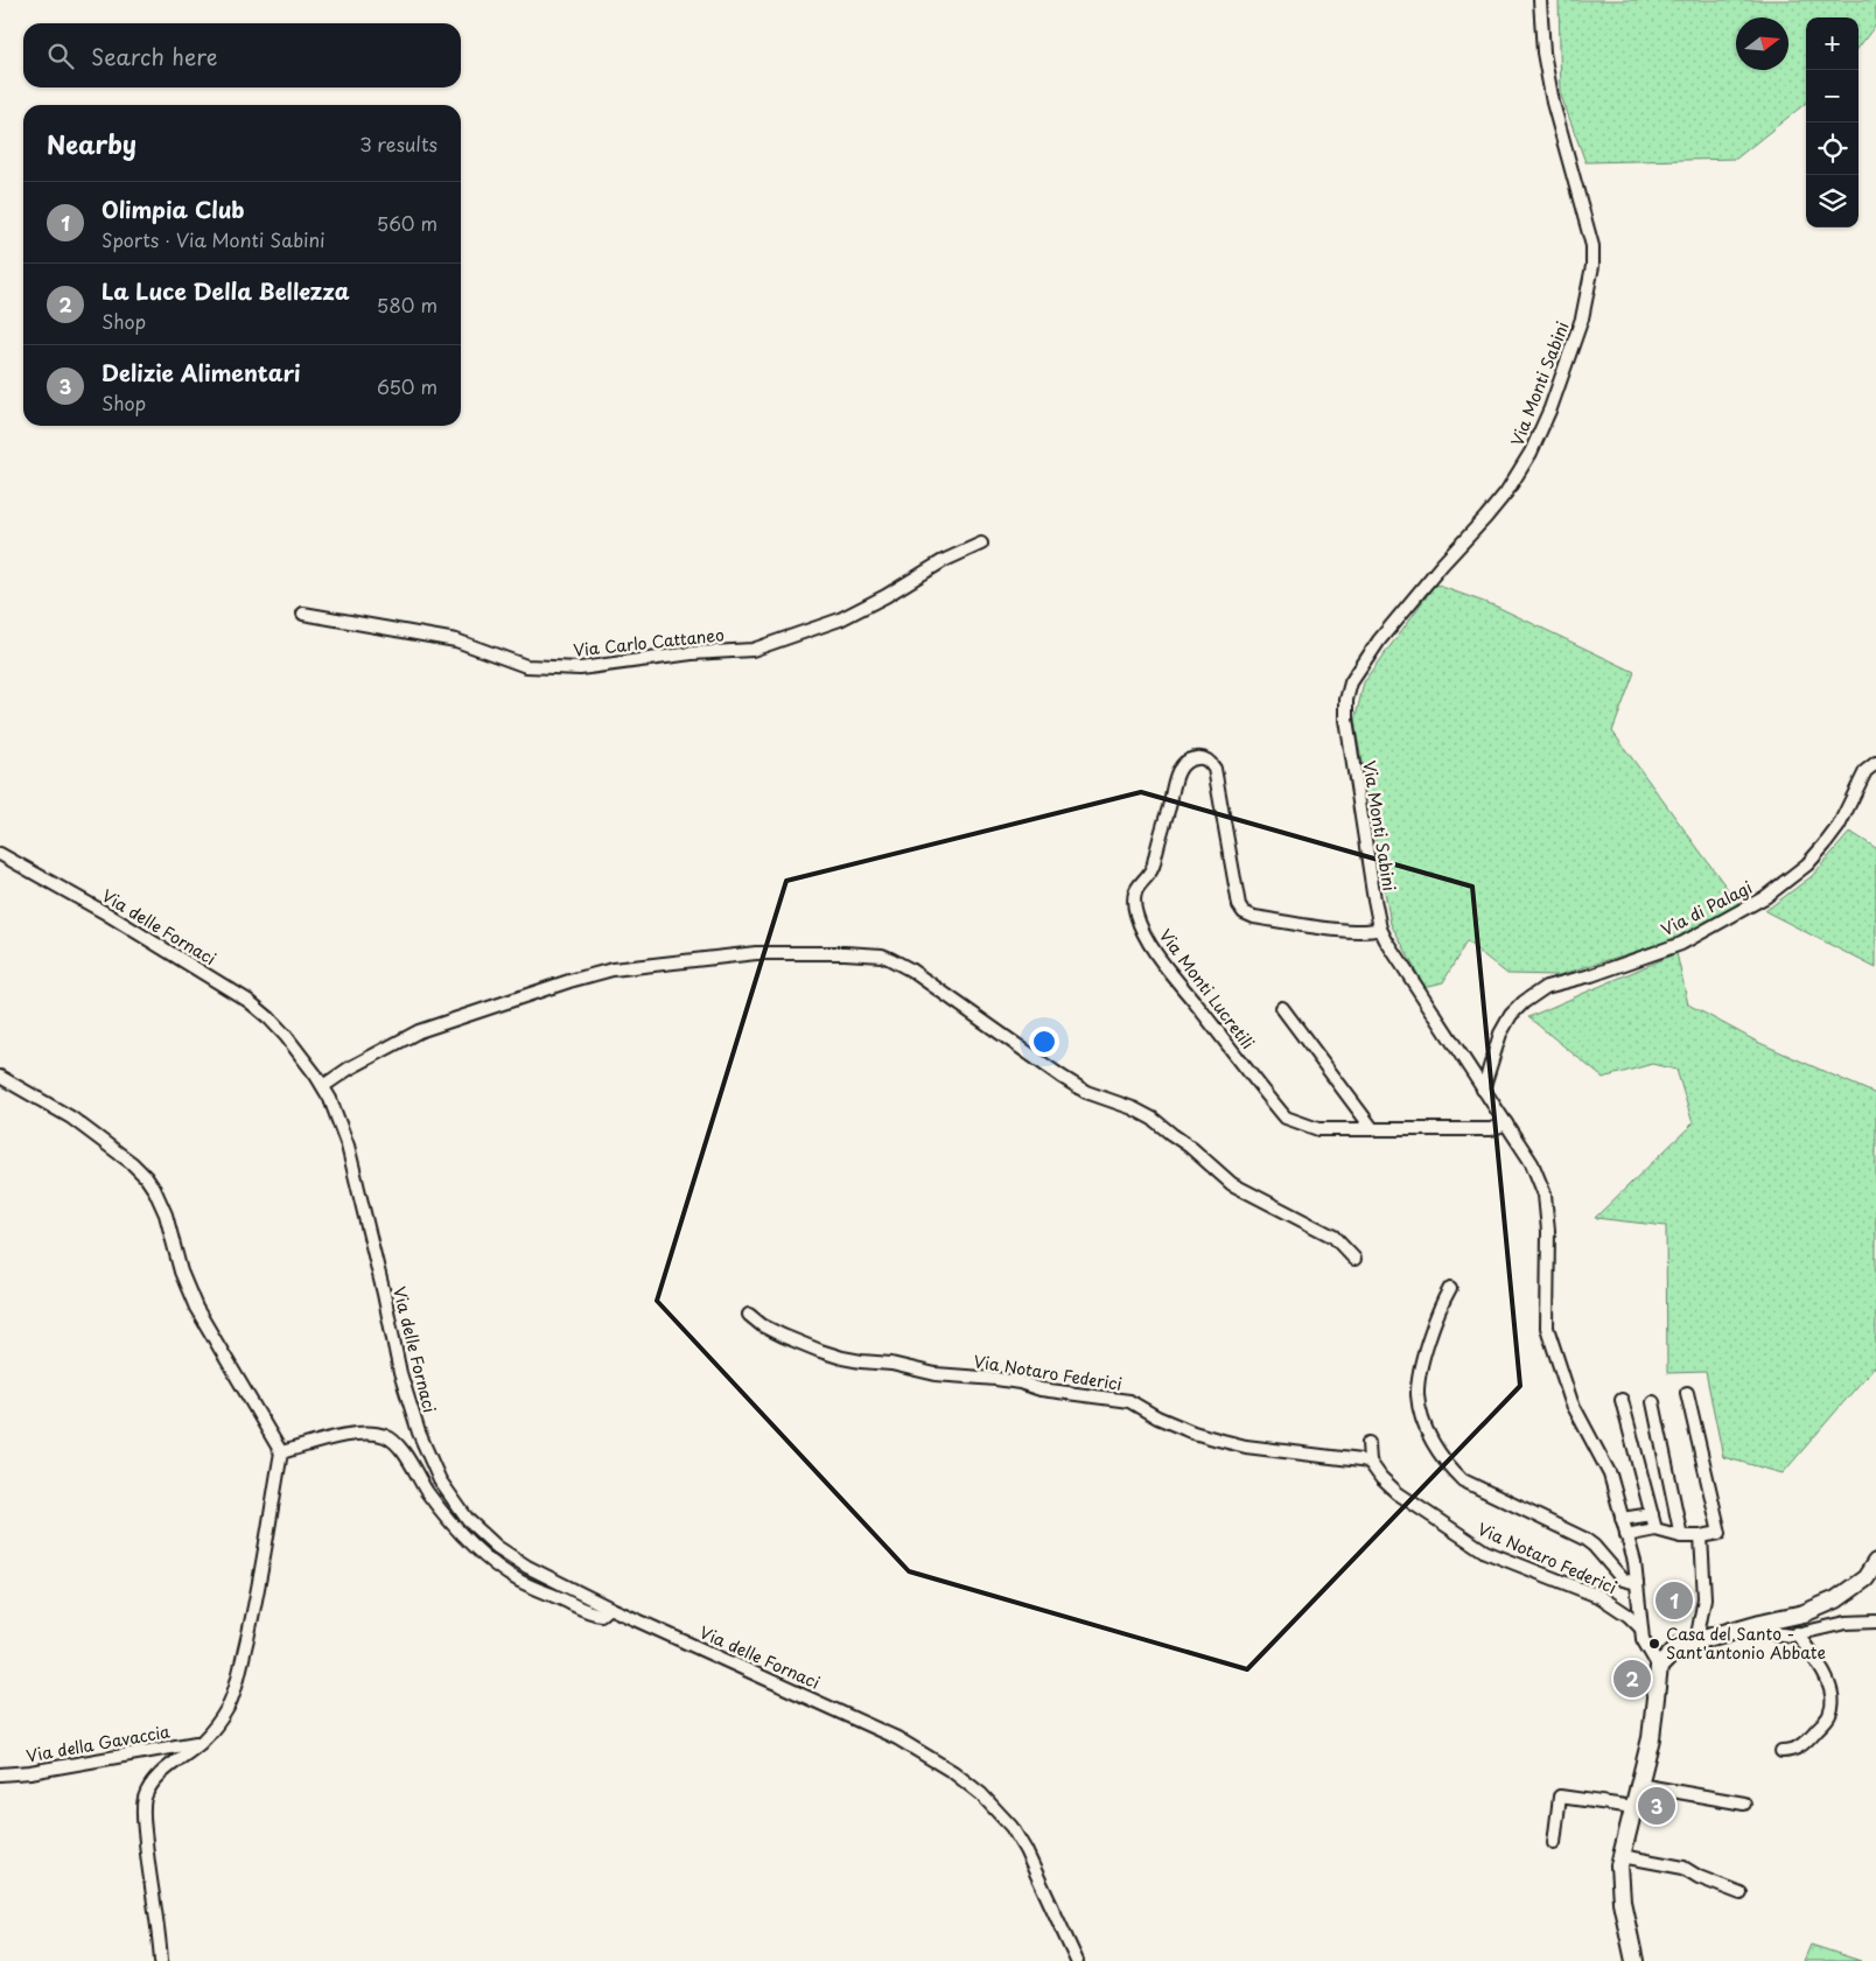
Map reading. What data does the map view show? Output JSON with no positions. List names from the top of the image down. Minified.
{"streets":{"street":["Via Monti Sabini","Via Carlo Cattaneo","Via di Palagi","Via delle Fornaci","Via Monti Lucretili","Via Notaro Federici","Via della Gavaccia"]},"crossings":[["Via Monti Sabini","Via di Palagi"],["Via Monti Sabini","Via Monti Lucretili"],["Via Monti Sabini","Via Notaro Federici"]],"places":["Casa del Santo - Sant'antonio Abbate"],"north":"right","page":{"map_buttons":["+","−"],"search":"Search here","heading":["Nearby","3 results"],"list":[{"mark":"1","name":"Olimpia Club","note":"Sports · Via Monti Sabini","value":"560 m"},{"mark":"2","name":"La Luce Della Bellezza","note":"Shop","value":"580 m"},{"mark":"3","name":"Delizie Alimentari","note":"Shop","value":"650 m"}],"pins":["1","2","3"]}}
